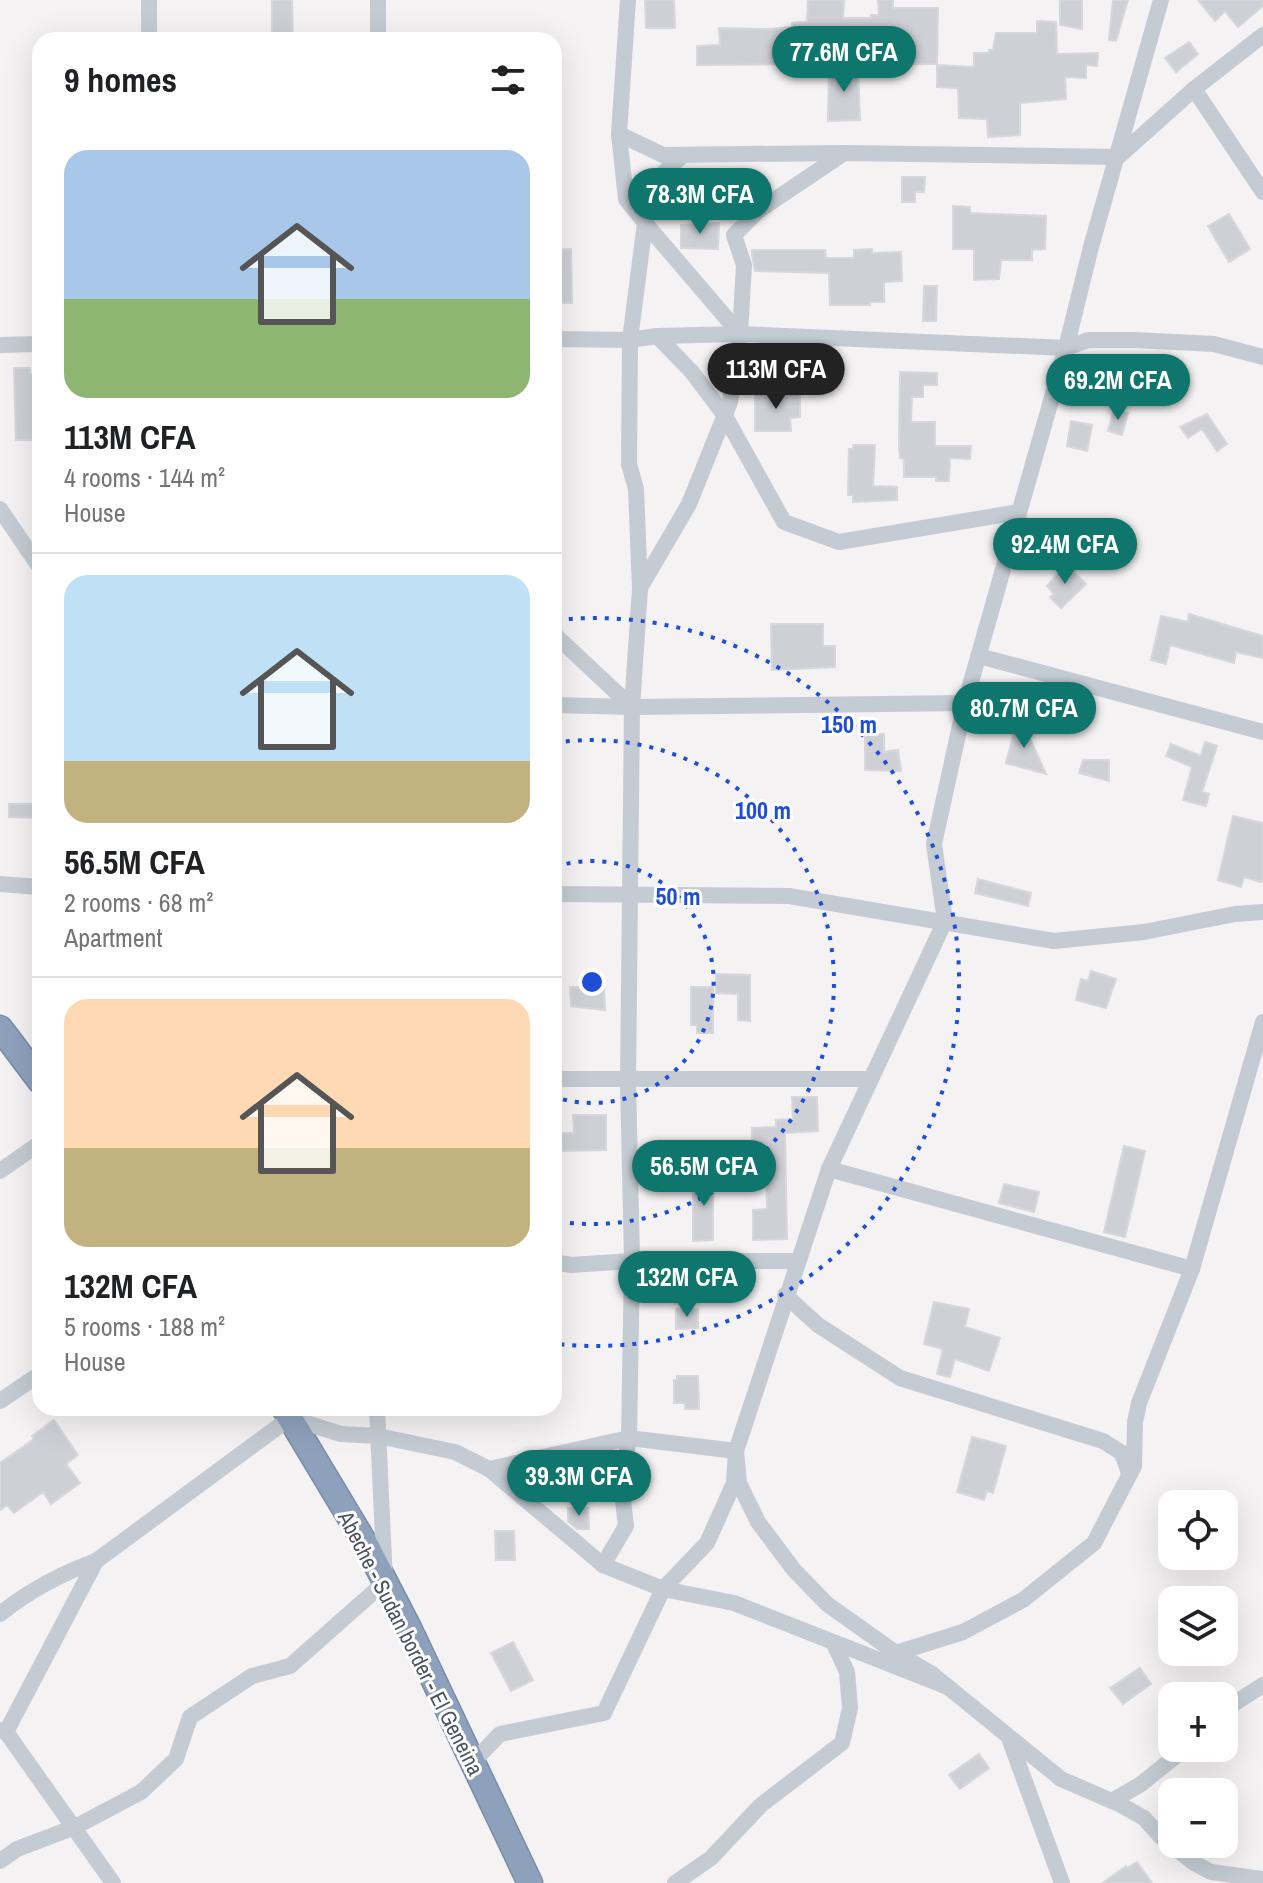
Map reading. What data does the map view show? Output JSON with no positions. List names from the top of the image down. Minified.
{"streets":{"highway":["Abeche - Sudan border - El Geneina"]},"page":{"price":["77.6M CFA","78.3M CFA","113M CFA","69.2M CFA","92.4M CFA","80.7M CFA","56.5M CFA","132M CFA","39.3M CFA"],"heading":"9 homes","list":[{"name":"113M CFA","note":"4 rooms · 144 m² · House"},{"name":"56.5M CFA","note":"2 rooms · 68 m² · Apartment"},{"name":"132M CFA","note":"5 rooms · 188 m² · House"}],"map_buttons":["+","−"]},"rings":["150 m","100 m","50 m"]}
